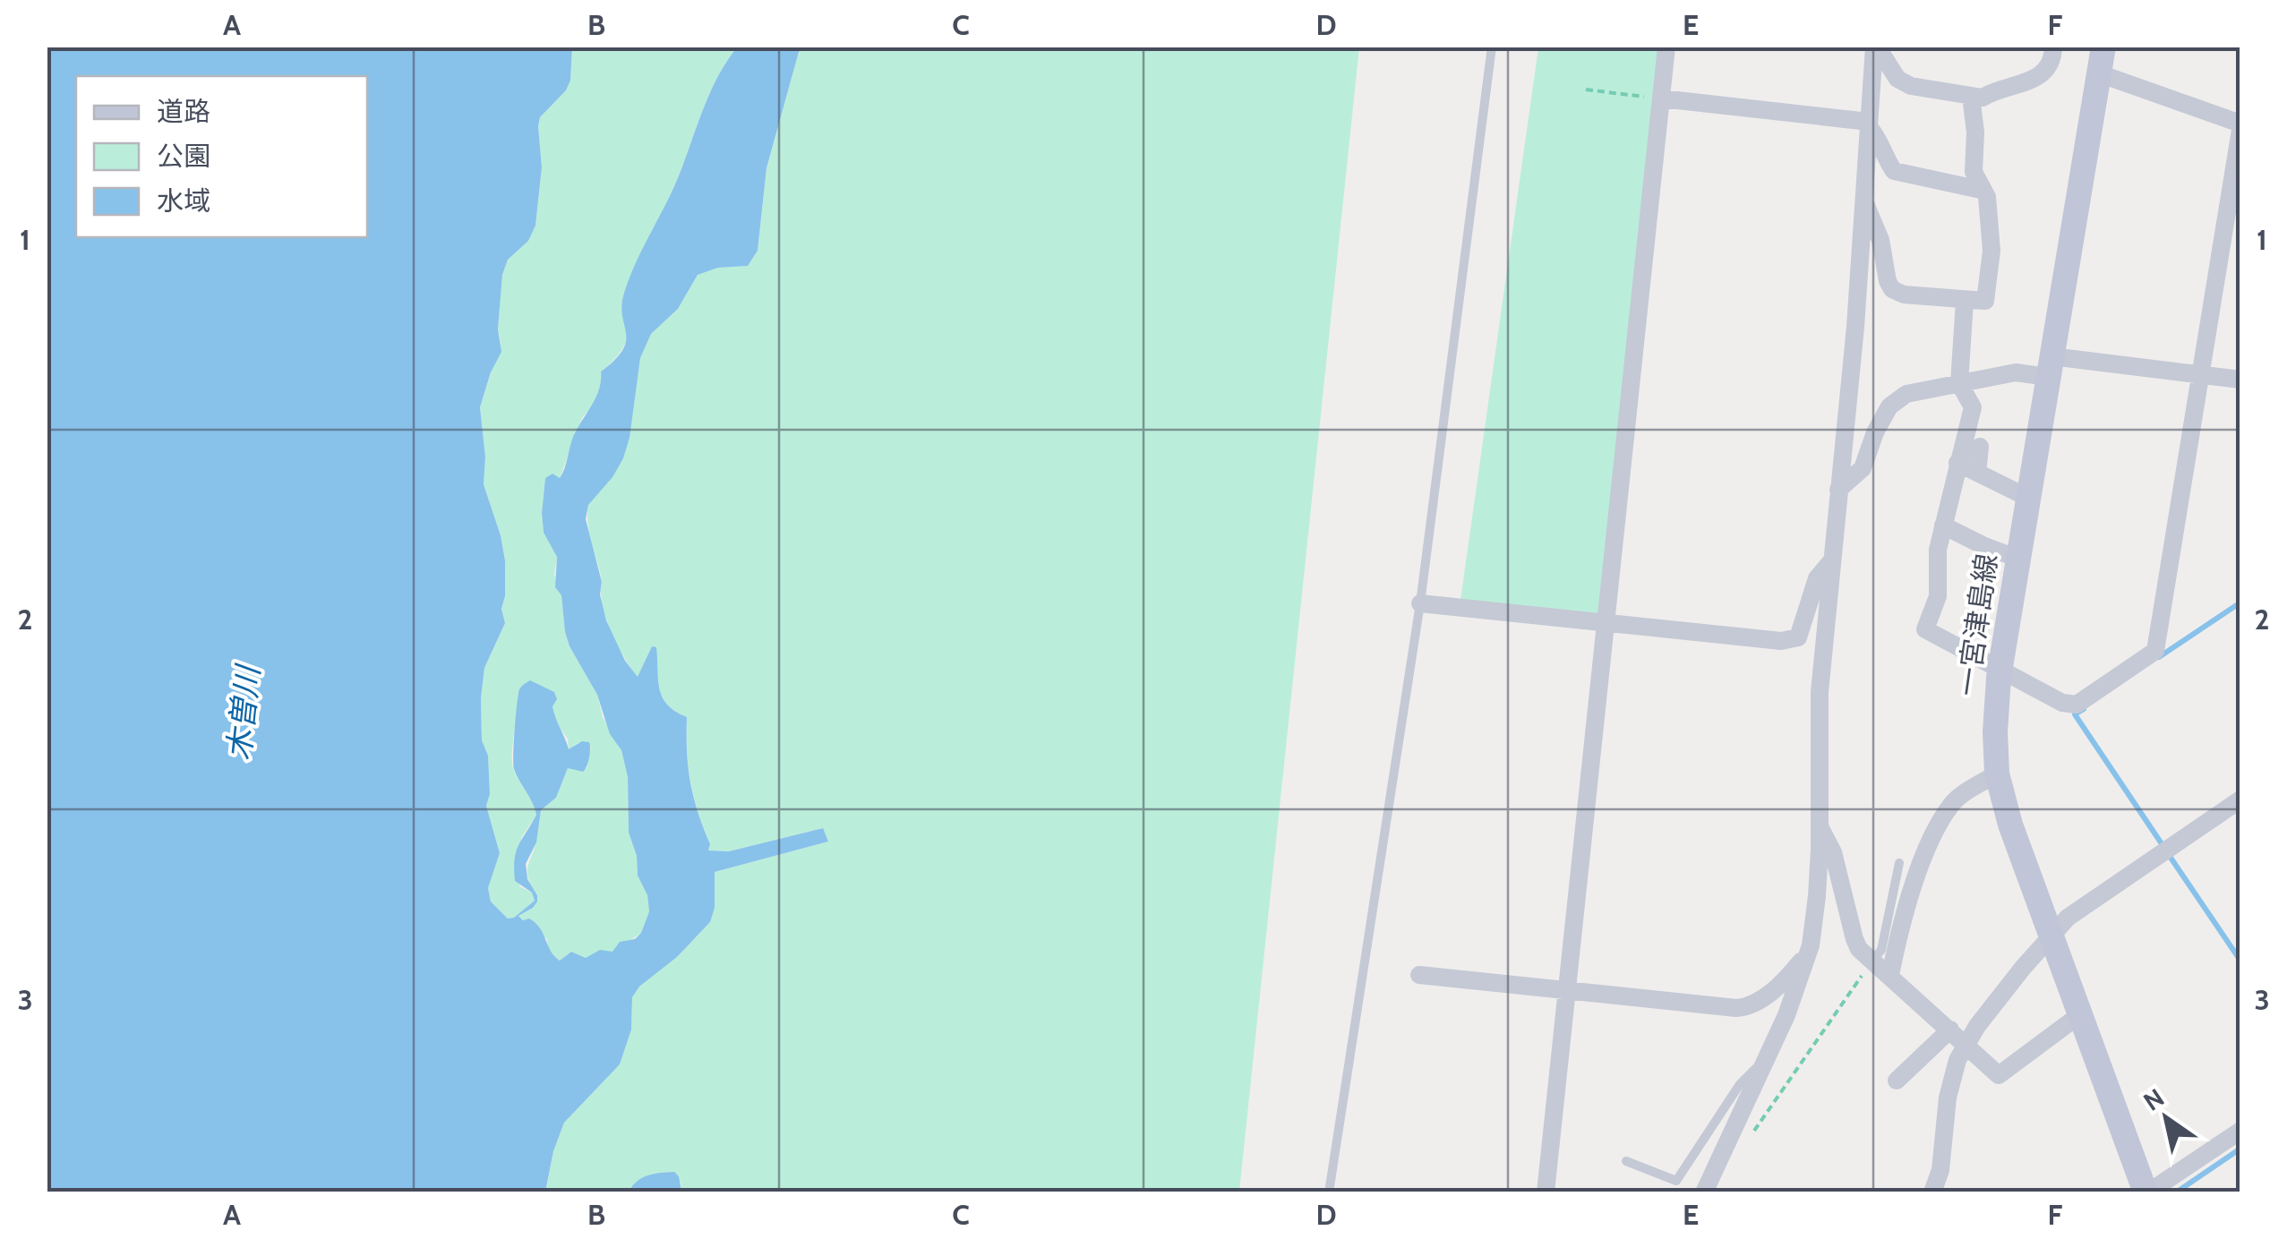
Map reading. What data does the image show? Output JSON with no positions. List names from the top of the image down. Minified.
{"streets":{"main road":["一宮津島線"]},"water":["木曽川"],"legend":["道路","公園","水域"],"north":"top left","grid":{"columns":["A","B","C","D","E","F"],"rows":["1","2","3"]}}
